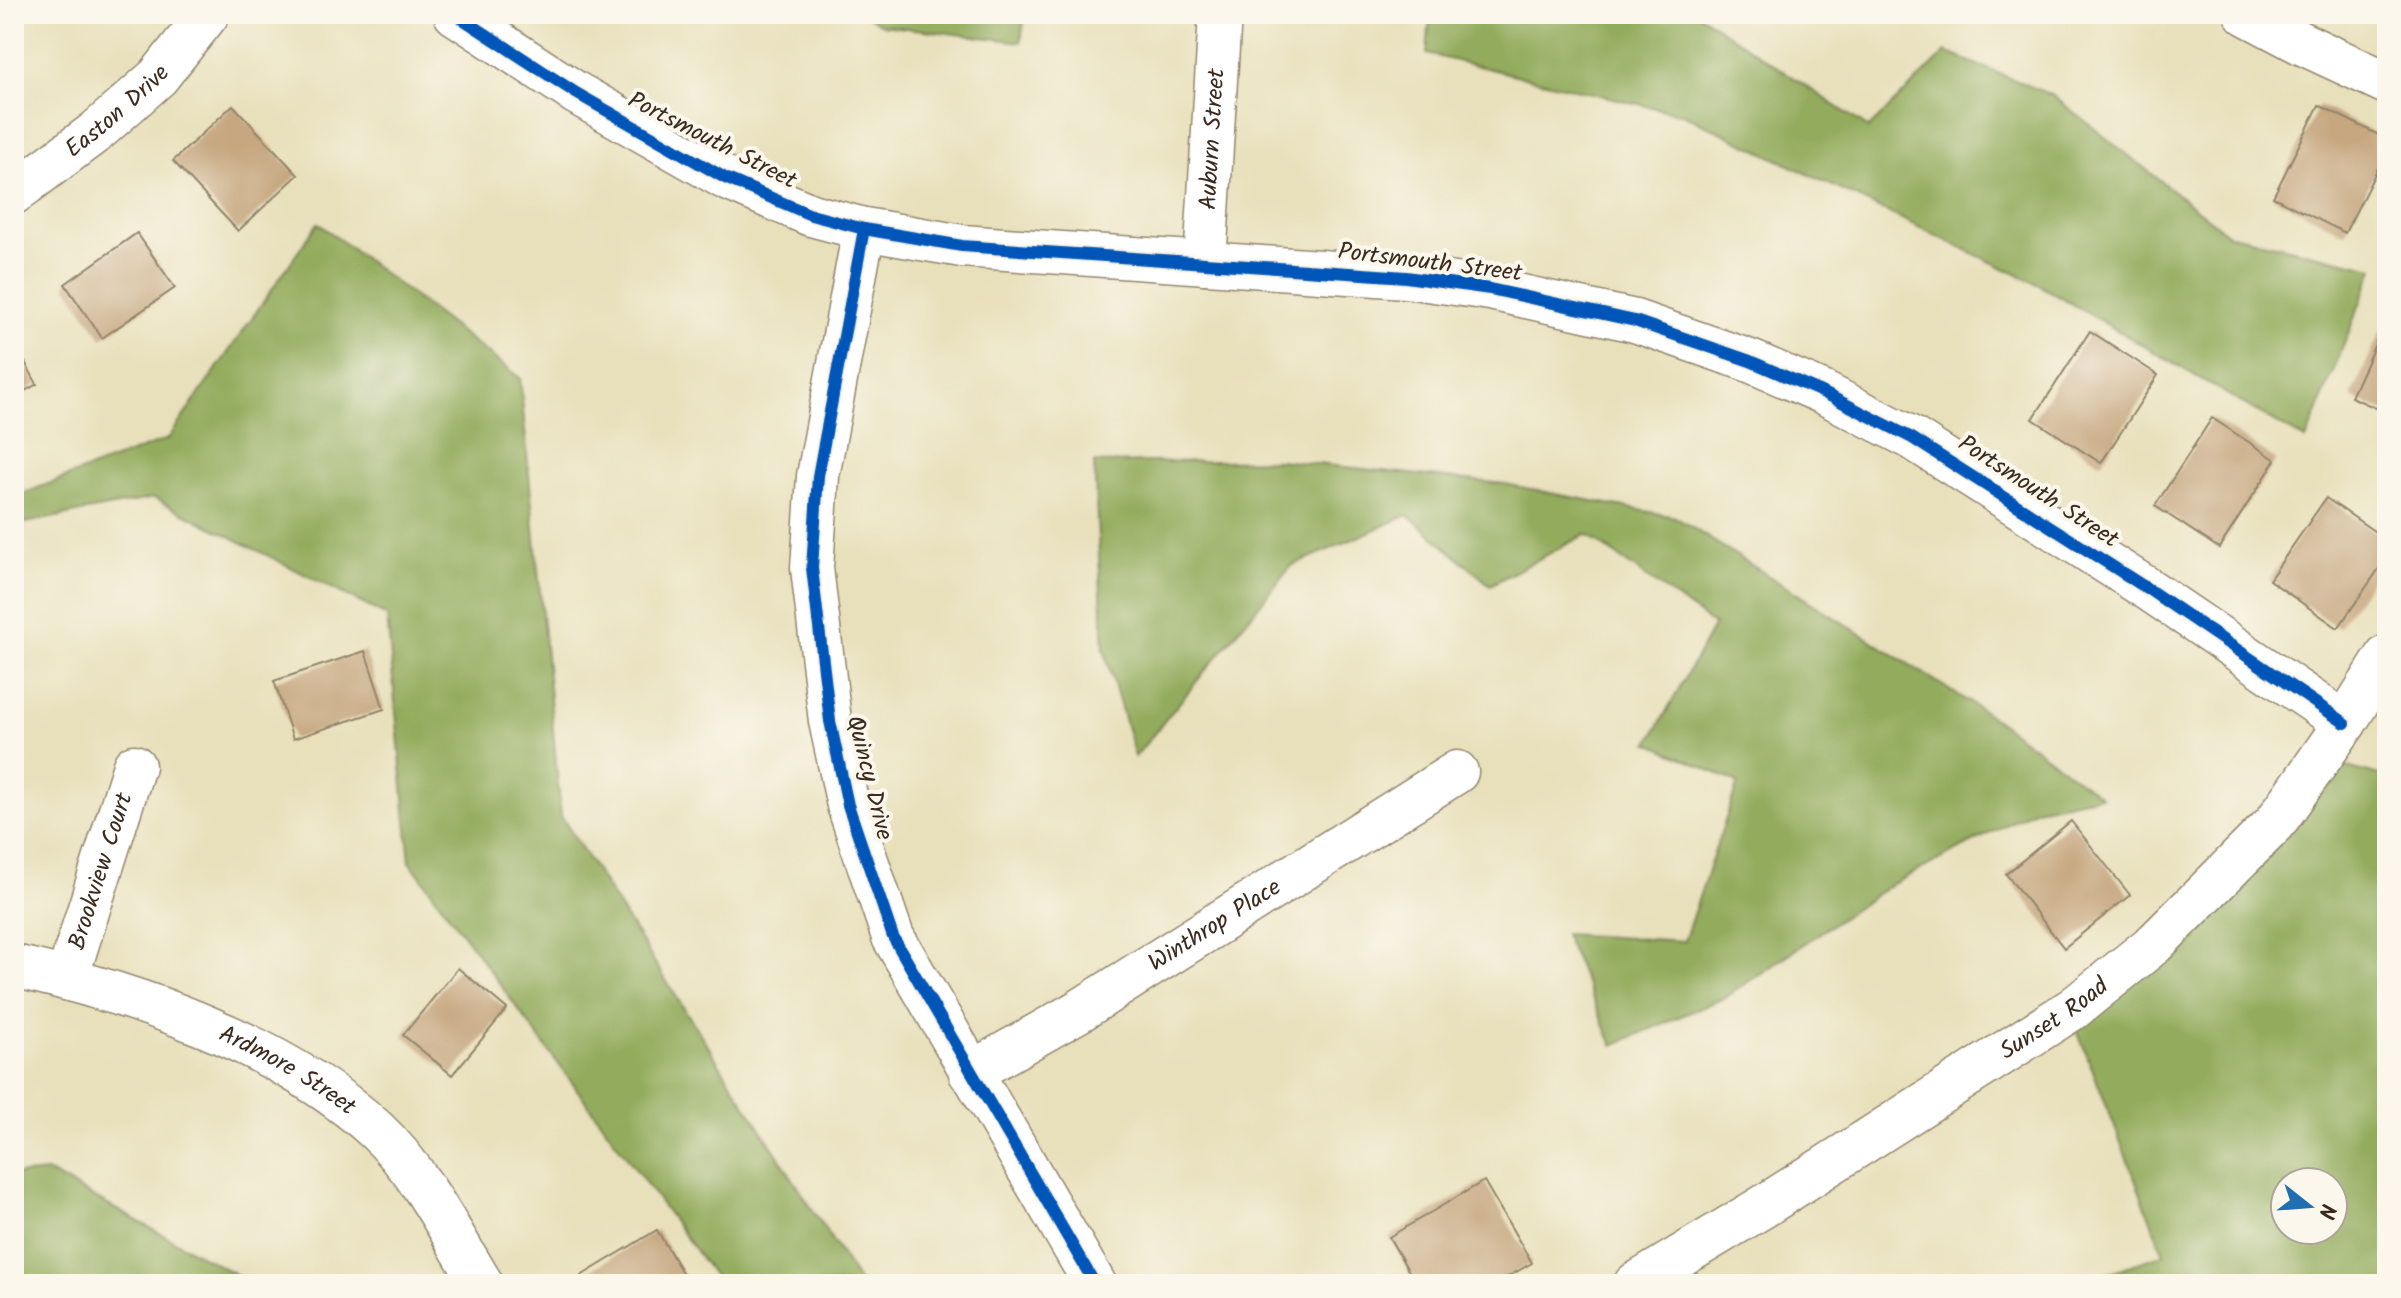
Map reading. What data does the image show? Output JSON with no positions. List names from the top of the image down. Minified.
{"streets":{"street":["Easton Drive","Auburn Street","Portsmouth Street","Quincy Drive","Brookview Court","Winthrop Place","Sunset Road","Ardmore Street"]},"crossings":[["Auburn Street","Portsmouth Street"],["Portsmouth Street","Quincy Drive"],["Portsmouth Street","Sunset Road"],["Quincy Drive","Winthrop Place"],["Brookview Court","Ardmore Street"]],"north":"right"}
